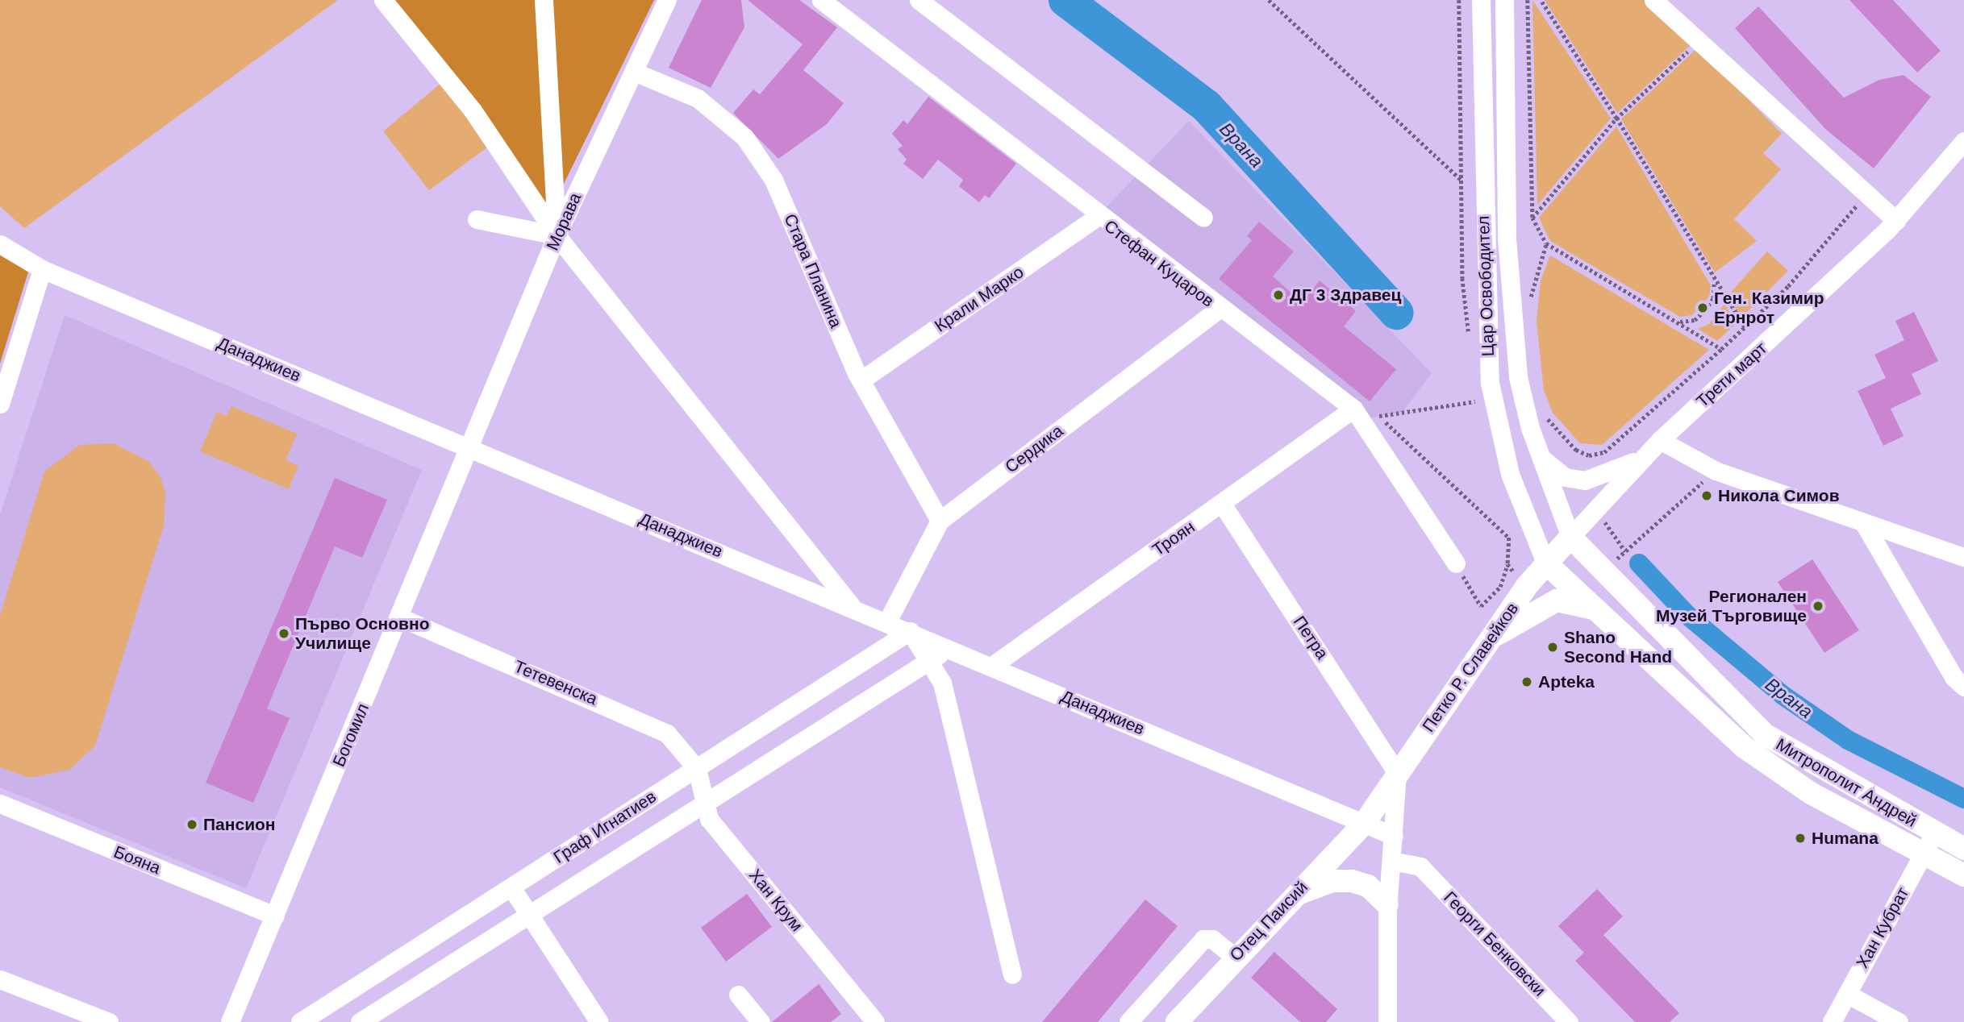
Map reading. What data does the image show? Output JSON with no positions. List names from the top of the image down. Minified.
{"streets":{"main road":["Петко Р. Славейков","Митрополит Андрей","Отец Паисий"],"street":["Морава","Стефан Куцаров","Стара Планина","Цар Освободител","Крали Марко","Данаджиев","Трети март","Сердика","Троян","Петра","Тетевенска","Богомил","Граф Игнатиев","Бояна","Хан Крум","Хан Кубрат","Георги Бенковски"]},"crossings":[["Морава","Стара Планина"],["Морава","Данаджиев"],["Морава","Богомил"],["Стефан Куцаров","Крали Марко"],["Стефан Куцаров","Сердика"],["Стефан Куцаров","Троян"],["Стара Планина","Крали Марко"],["Стара Планина","Сердика"],["Цар Освободител","Трети март"],["Цар Освободител","Петко Р. Славейков"],["Цар Освободител","Митрополит Андрей"],["Данаджиев","Сердика"],["Данаджиев","Троян"],["Данаджиев","Петко Р. Славейков"],["Данаджиев","Богомил"],["Данаджиев","Граф Игнатиев"],["Данаджиев","Отец Паисий"],["Трети март","Петко Р. Славейков"],["Трети март","Митрополит Андрей"],["Троян","Петра"],["Петра","Петко Р. Славейков"],["Петко Р. Славейков","Митрополит Андрей"],["Петко Р. Славейков","Отец Паисий"],["Тетевенска","Богомил"],["Тетевенска","Граф Игнатиев"],["Тетевенска","Хан Крум"],["Богомил","Бояна"],["Митрополит Андрей","Хан Кубрат"],["Граф Игнатиев","Хан Крум"]],"water":["Врана"],"places":["ДГ 3 Здравец","Ген. Казимир Ернрот","Никола Симов","Регионален Музей Търговище","Първо Основно Училище","Shano Second Hand","Apteka","Пансион","Humana"]}
